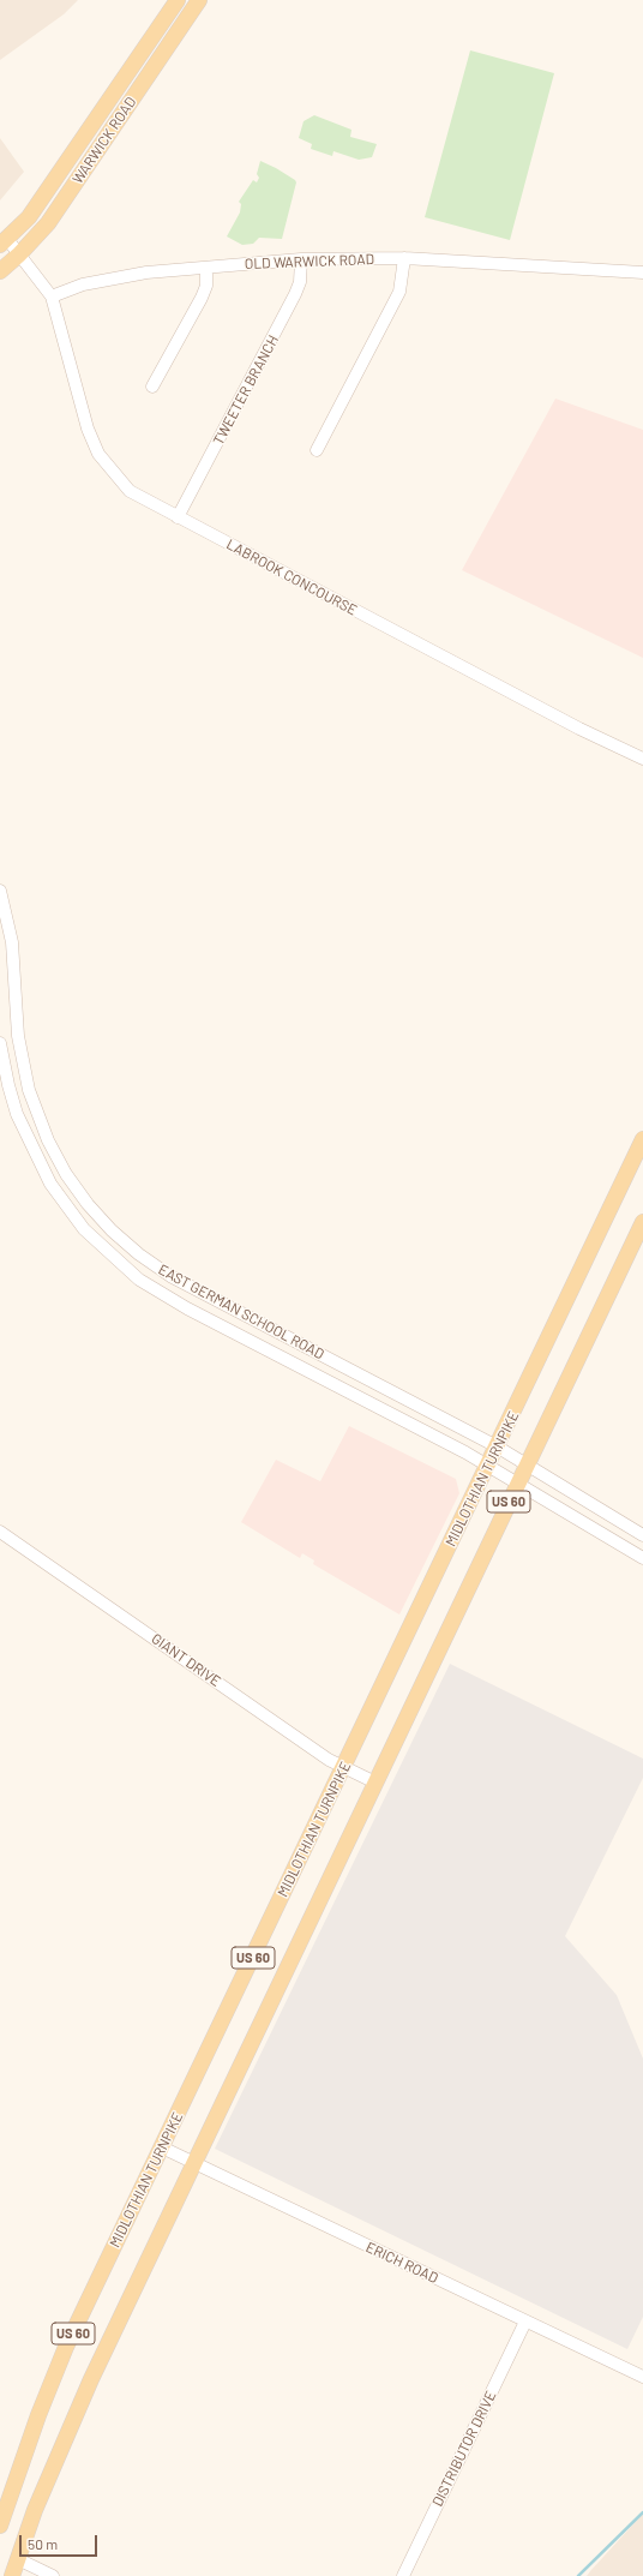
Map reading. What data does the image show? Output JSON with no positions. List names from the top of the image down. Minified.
{"streets":{"main road":["WARWICK ROAD","MIDLOTHIAN TURNPIKE","US 60"],"street":["OLD WARWICK ROAD","TWEETER BRANCH","LABROOK CONCOURSE","EAST GERMAN SCHOOL ROAD","GIANT DRIVE","ERICH ROAD","DISTRIBUTOR DRIVE"]},"crossings":[["OLD WARWICK ROAD","TWEETER BRANCH"],["OLD WARWICK ROAD","LABROOK CONCOURSE"],["TWEETER BRANCH","LABROOK CONCOURSE"],["EAST GERMAN SCHOOL ROAD","MIDLOTHIAN TURNPIKE"],["EAST GERMAN SCHOOL ROAD","US 60"],["MIDLOTHIAN TURNPIKE","GIANT DRIVE"],["MIDLOTHIAN TURNPIKE","ERICH ROAD"],["US 60","GIANT DRIVE"],["US 60","ERICH ROAD"],["ERICH ROAD","DISTRIBUTOR DRIVE"]],"scale_bar":"50 m"}
